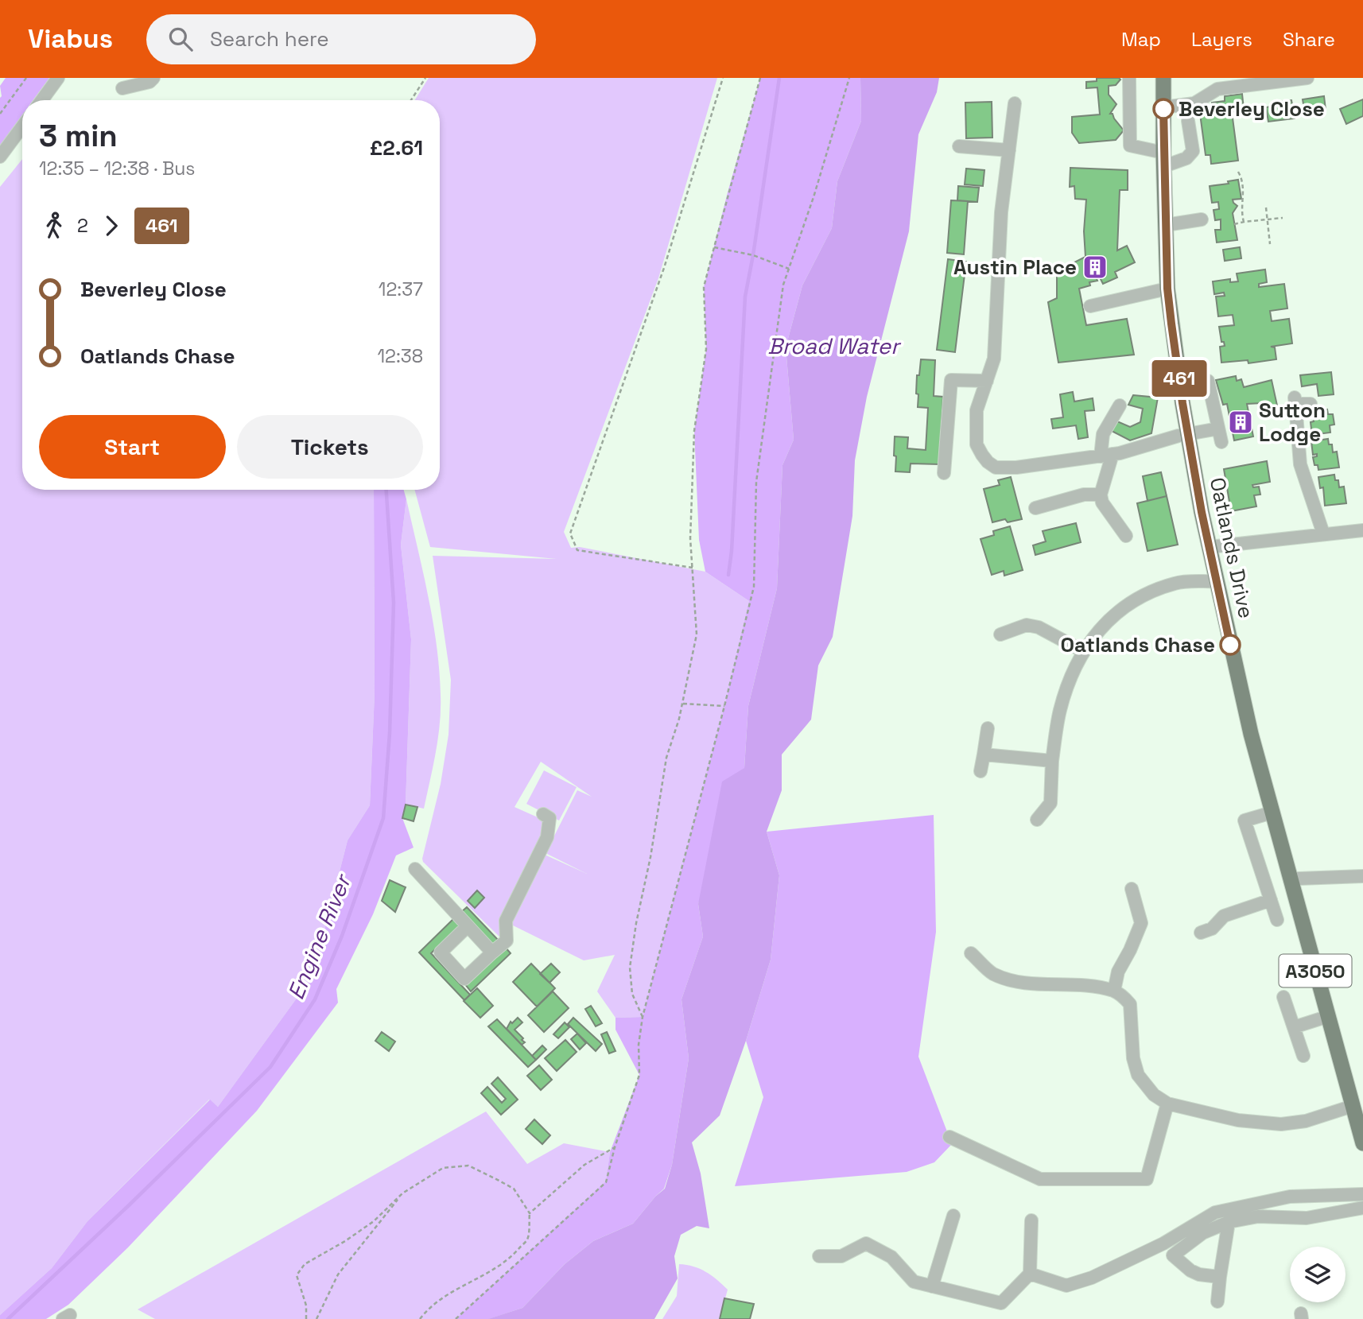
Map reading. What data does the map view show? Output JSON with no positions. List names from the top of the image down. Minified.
{"streets":{"main road":["Oatlands Drive","A3050"]},"water":["Broad Water","Engine River"],"places":{"other":["Beverley Close","Oatlands Chase"],"building":["Austin Place","Sutton Lodge"]},"lines":["bus line 461"],"page":{"header":"Viabus","search":"Search here","nav":["Map","Layers","Share"],"on_map":"461","heading":["3 min","12:35 – 12:38 · Bus","£2.61"],"legs":["2","461"],"list":[{"name":"Beverley Close","value":"12:37"},{"name":"Oatlands Chase","value":"12:38"}],"buttons":["Start","Tickets"]}}
